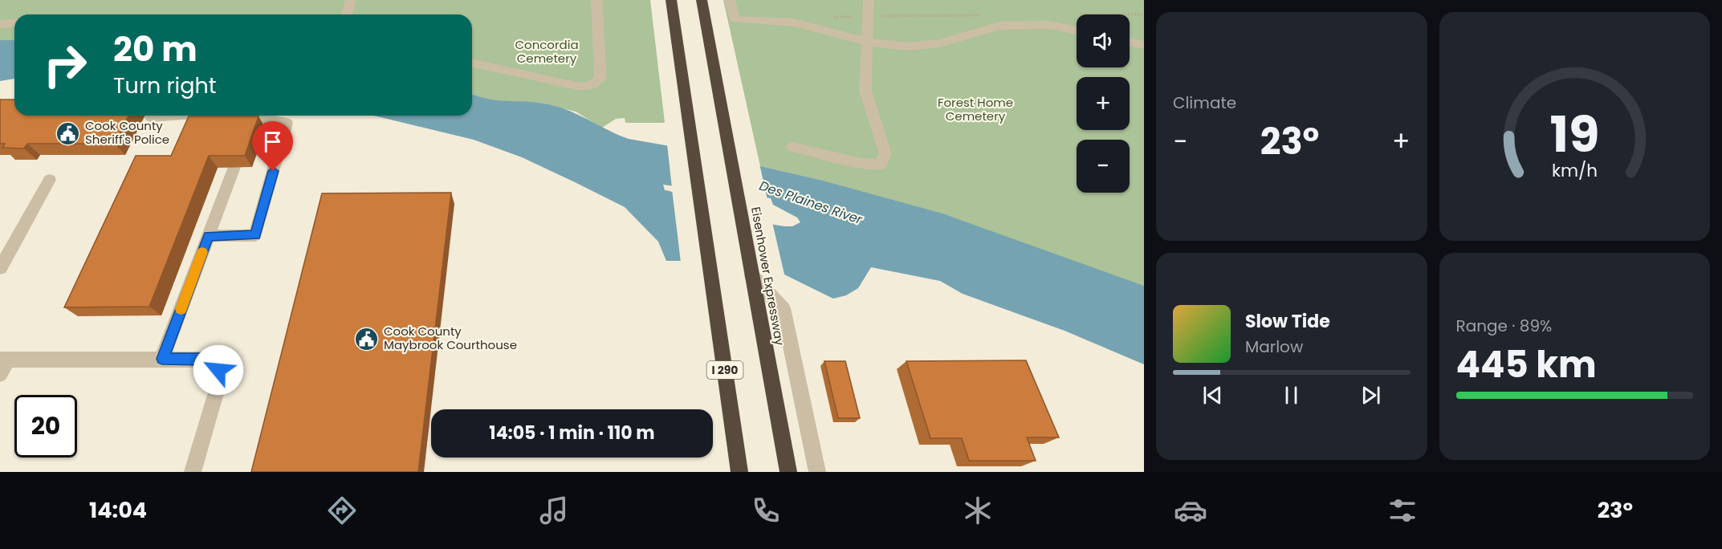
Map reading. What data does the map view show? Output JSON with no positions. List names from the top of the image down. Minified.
{"streets":{"highway":["Eisenhower Expressway","I 290"]},"water":["Des Plaines River"],"parks":["Concordia Cemetery","Forest Home Cemetery"],"places":{"public building":["Cook County Sheriff's Police","Cook County Maybrook Courthouse"]},"page":{"tile":["Climate",["Range · 89%","445 km"]],"map_buttons":["+","−"],"turn":["20 m","Turn right"],"heat":["−","23°","+"],"song":["Slow Tide","Marlow"],"limit":"20","trip":"14:05 · 1 min · 110 m","tabs":["14:04","23°"],"gauge":["19","km/h"]}}
